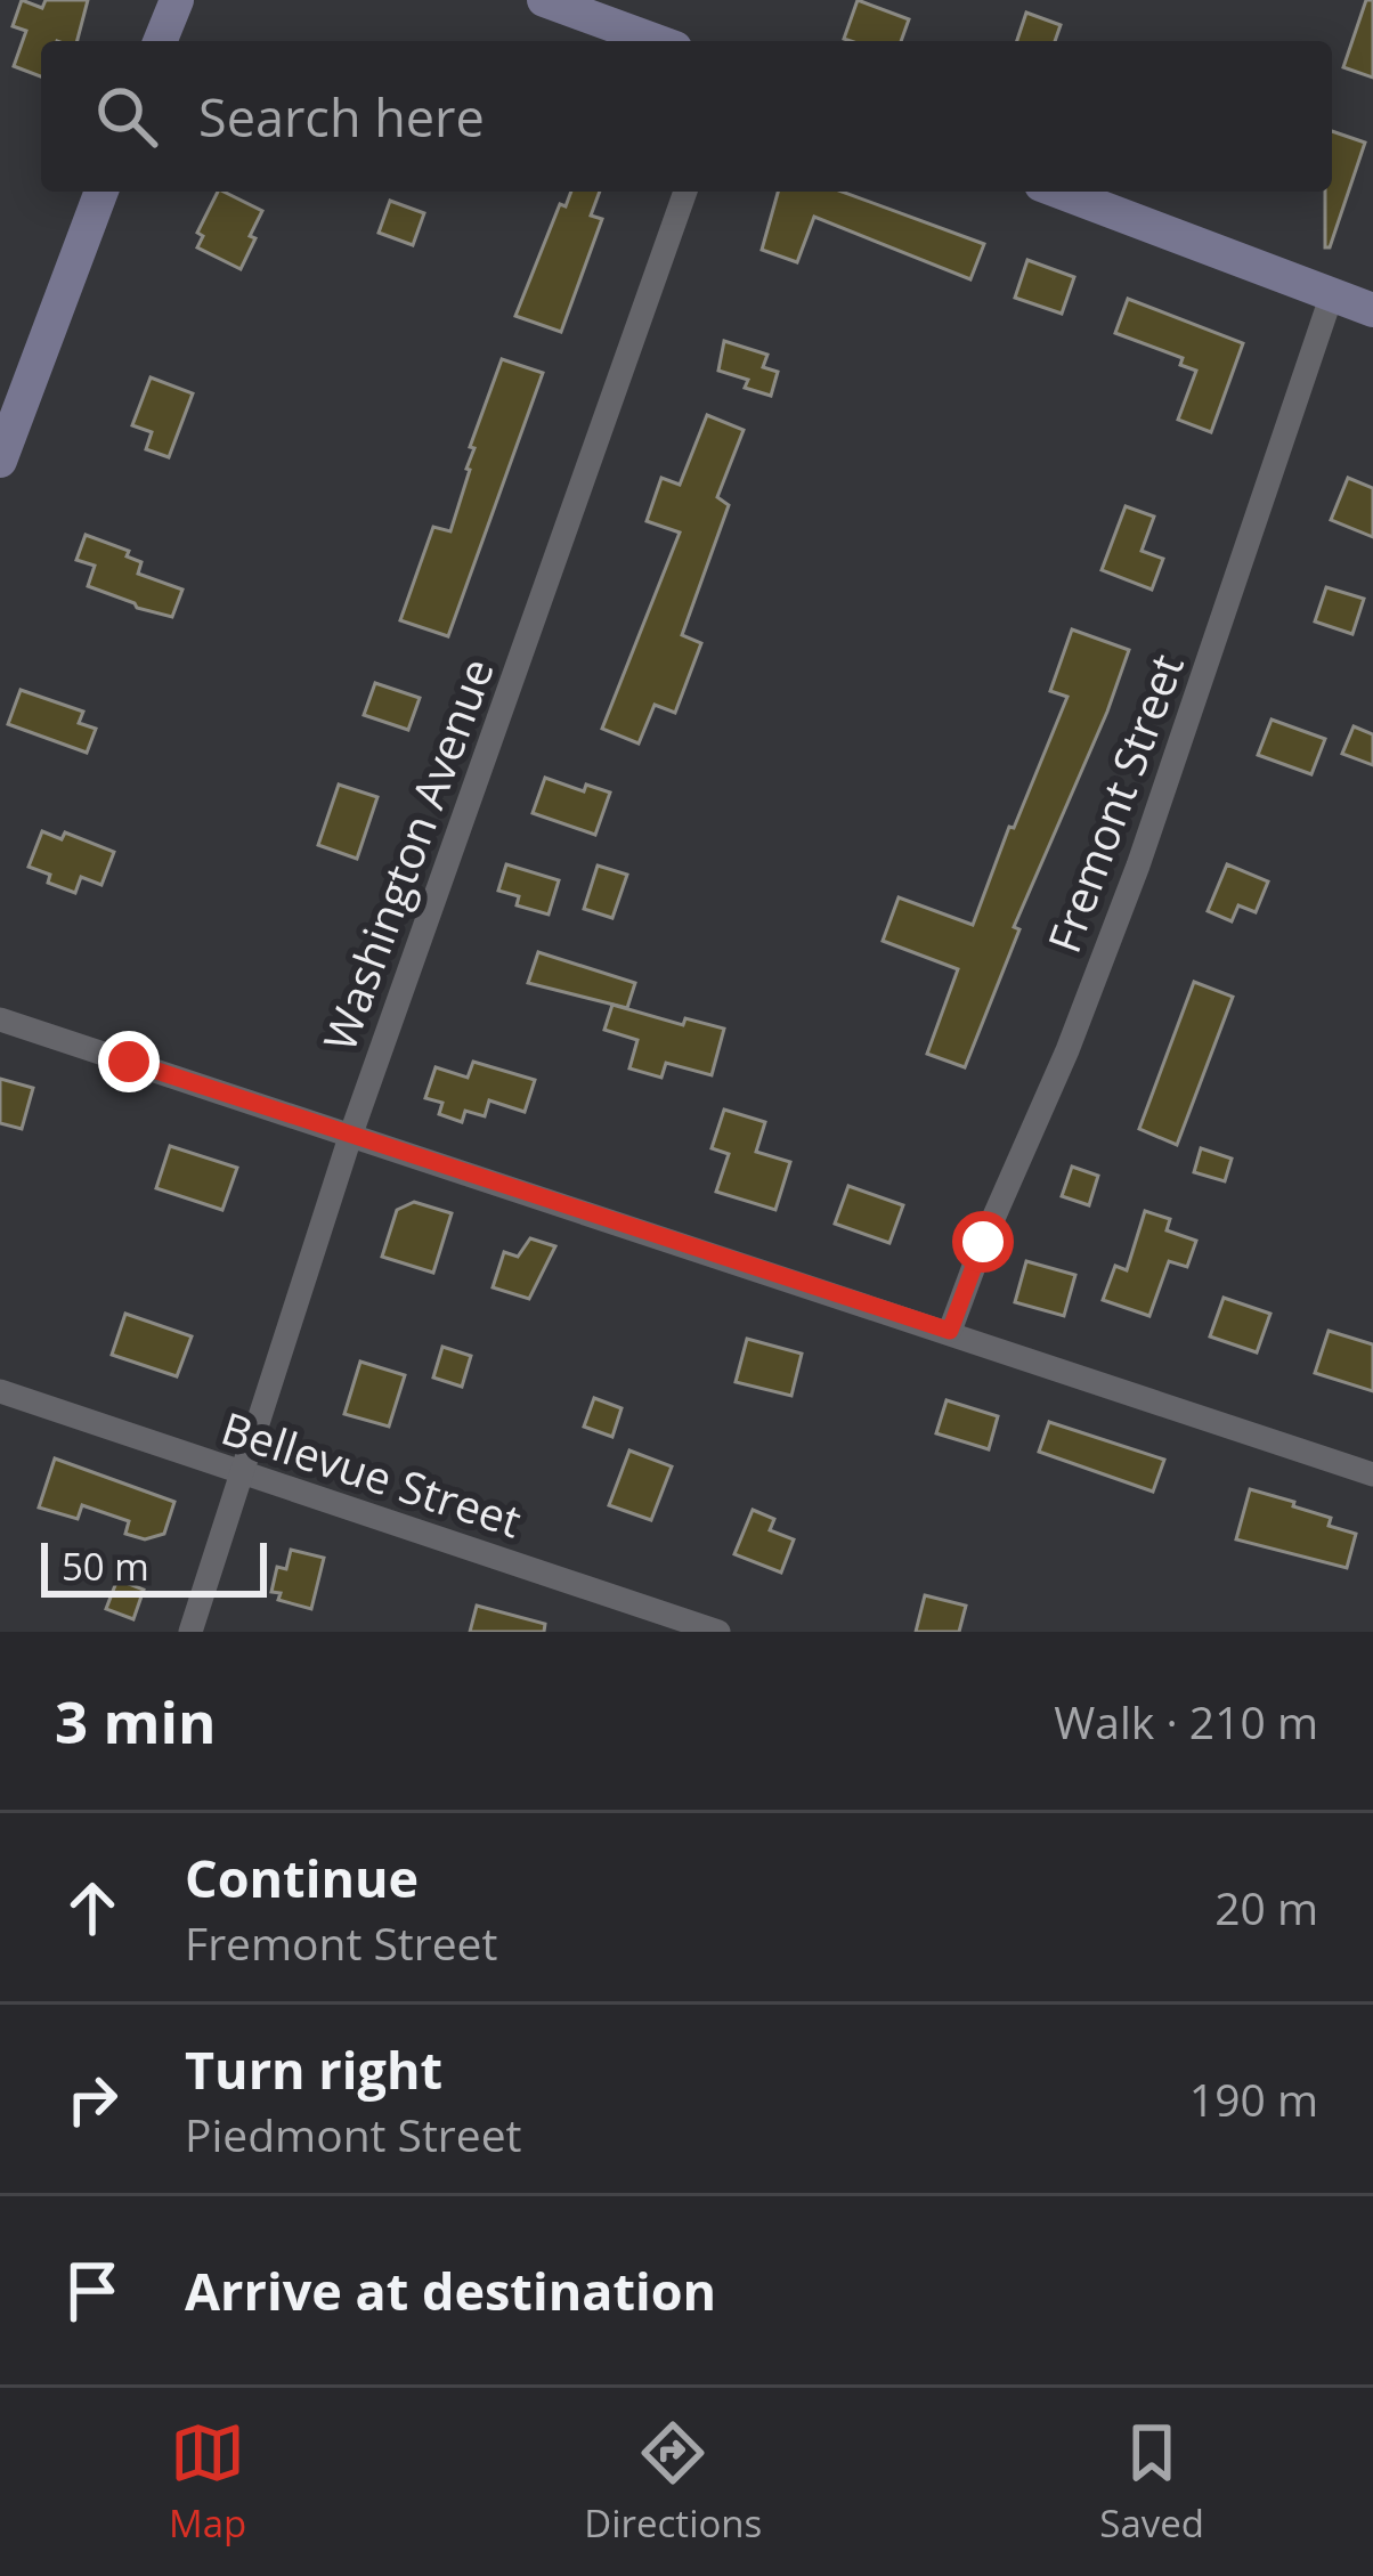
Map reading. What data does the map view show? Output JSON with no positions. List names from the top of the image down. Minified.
{"streets":{"street":["Fremont Street","Washington Avenue","Bellevue Street"]},"crossings":[["Washington Avenue","Bellevue Street"]],"scale_bar":"50 m","page":{"search":"Search here","scale":"50 m","heading":["3 min","Walk · 210 m"],"list":[["Continue","Fremont Street","20 m"],["Turn right","Piedmont Street","190 m"],"Arrive at destination"],"nav":["Map","Directions","Saved"]}}
